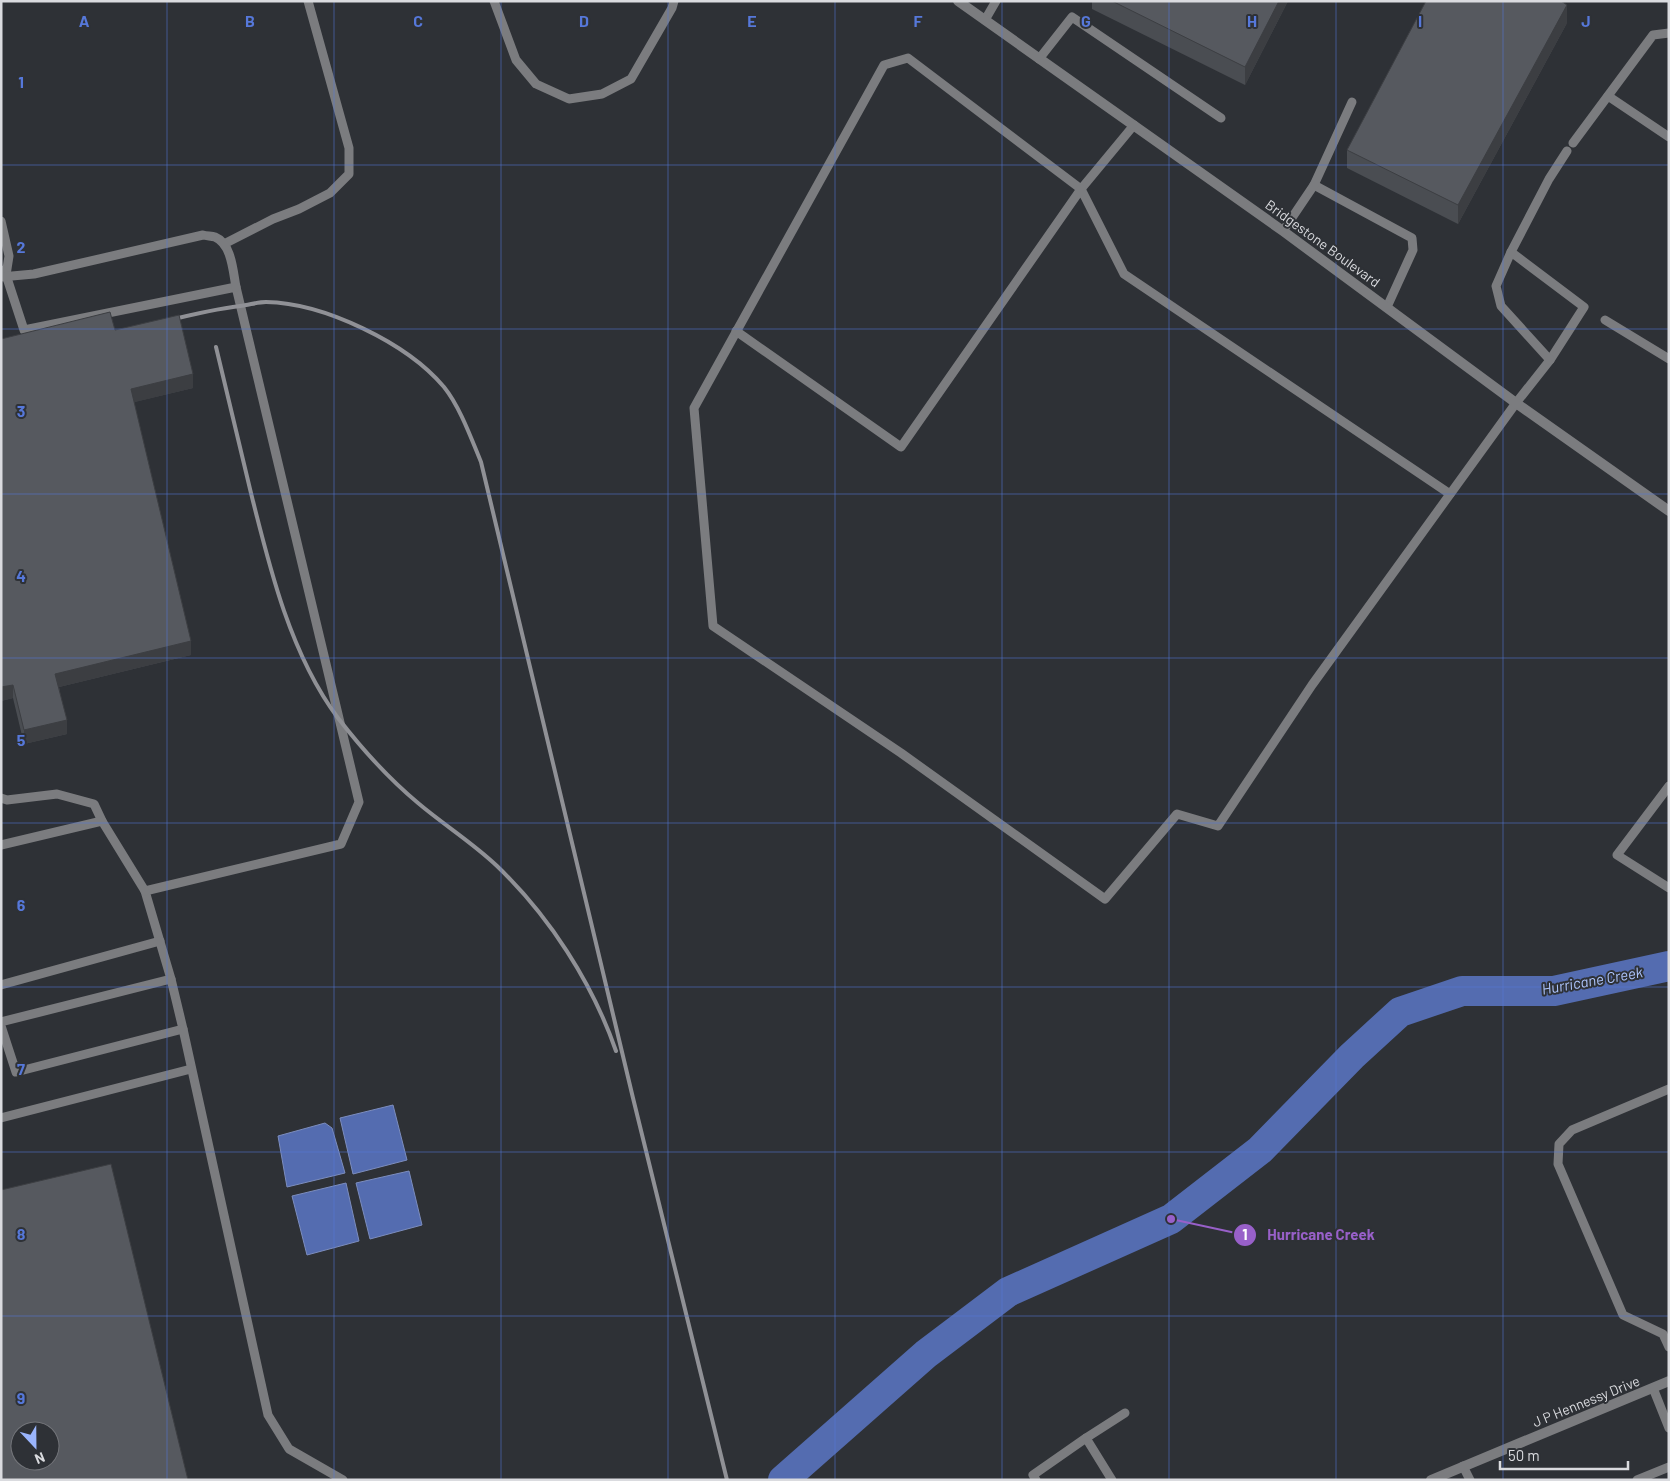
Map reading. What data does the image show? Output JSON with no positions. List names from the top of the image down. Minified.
{"streets":{"street":["Bridgestone Boulevard","J P Hennessy Drive"]},"water":["Hurricane Creek"],"places":["Hurricane Creek"],"scale_bar":"50 m","north":"bottom","grid":{"columns":["A","B","C","D","E","F","G","H","I","J"],"rows":["1","2","3","4","5","6","7","8","9"]}}
